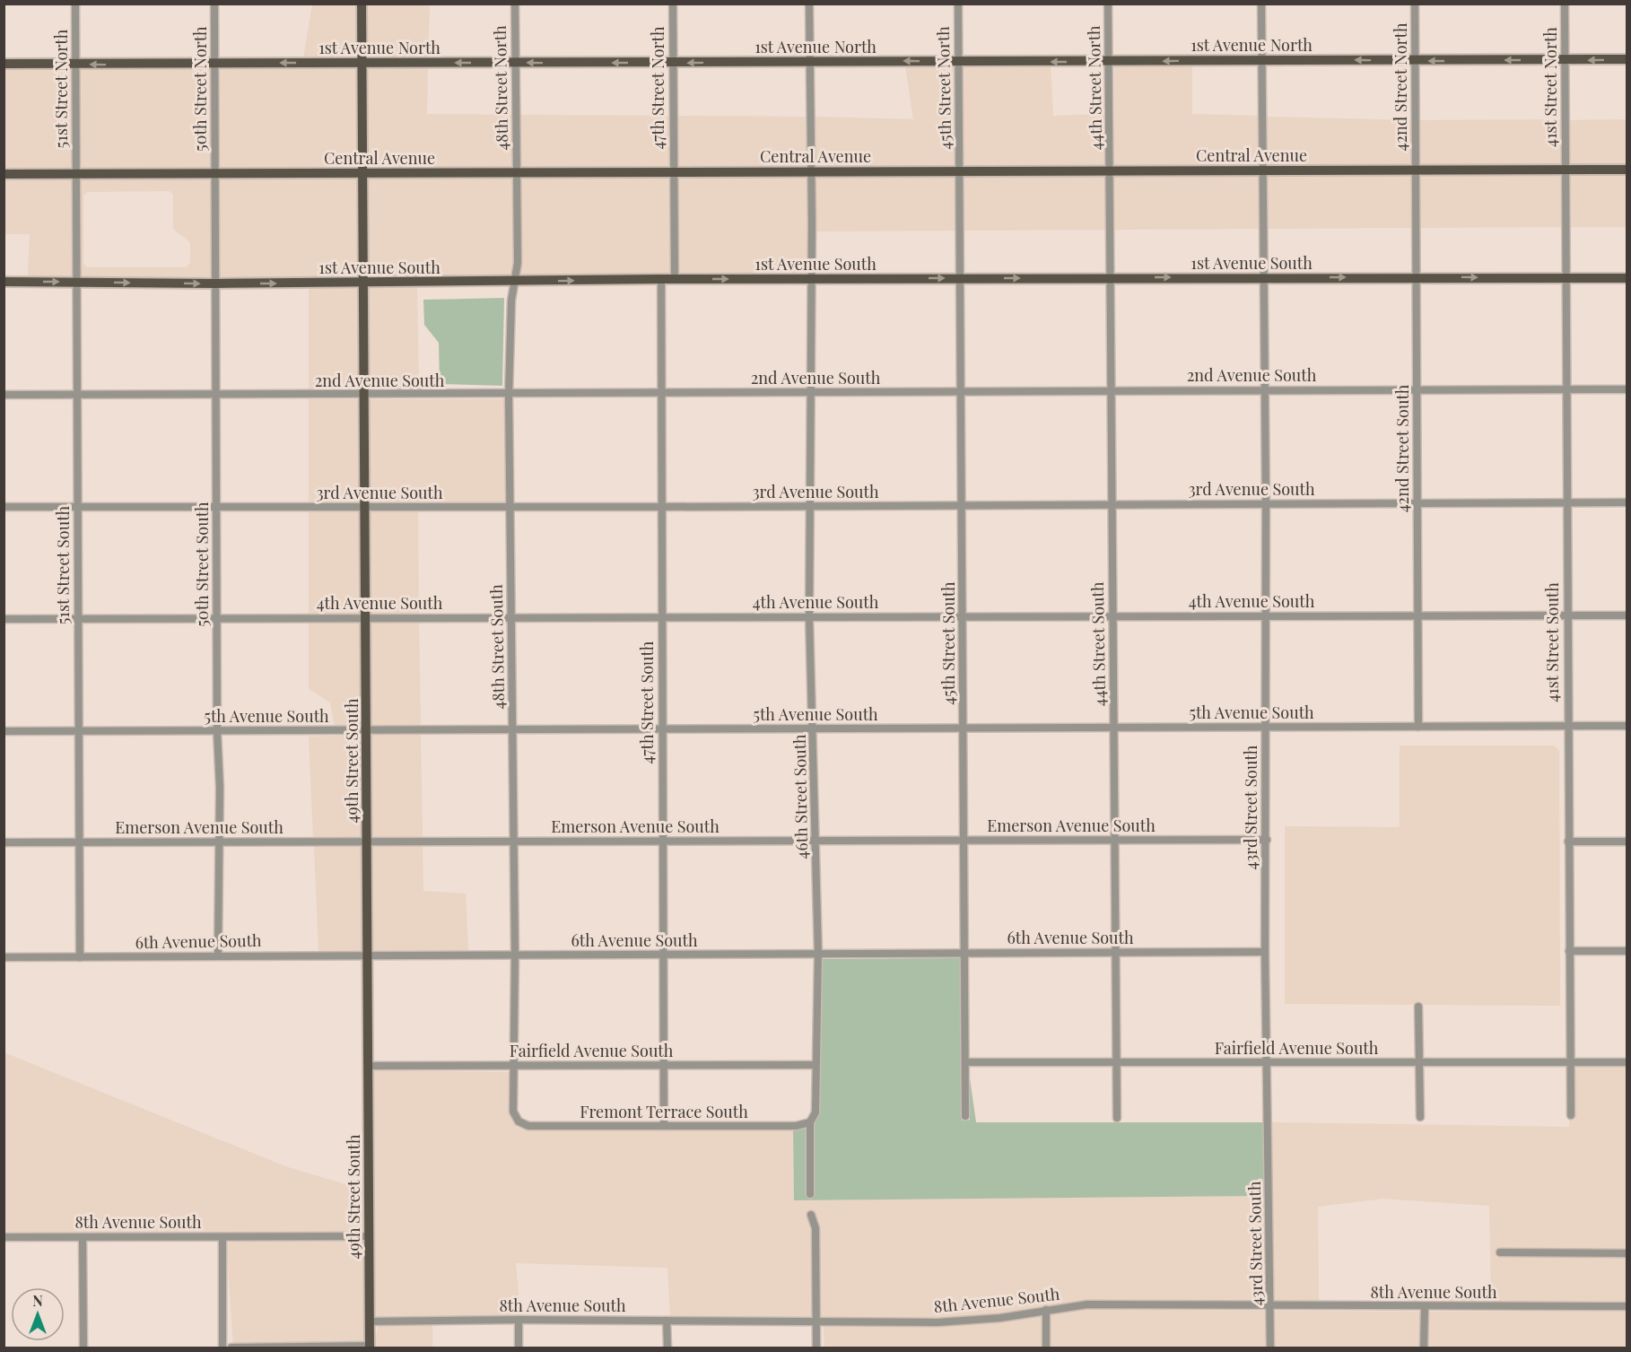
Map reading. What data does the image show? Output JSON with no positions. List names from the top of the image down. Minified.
{"streets":{"main road":["1st Avenue North","Central Avenue","1st Avenue South","49th Street South"],"street":["42nd Street North","41st Street North","48th Street North","47th Street North","45th Street North","44th Street North","51st Street North","50th Street North","2nd Avenue South","42nd Street South","3rd Avenue South","50th Street South","51st Street South","4th Avenue South","41st Street South","45th Street South","44th Street South","48th Street South","47th Street South","5th Avenue South","46th Street South","43rd Street South","Emerson Avenue South","6th Avenue South","Fairfield Avenue South","Fremont Terrace South","8th Avenue South"]},"crossings":[["1st Avenue North","42nd Street North"],["1st Avenue North","41st Street North"],["1st Avenue North","48th Street North"],["1st Avenue North","47th Street North"],["1st Avenue North","45th Street North"],["1st Avenue North","44th Street North"],["1st Avenue North","51st Street North"],["1st Avenue North","50th Street North"],["1st Avenue North","49th Street South"],["1st Avenue North","46th Street South"],["1st Avenue North","43rd Street South"],["42nd Street North","Central Avenue"],["42nd Street North","42nd Street South"],["41st Street North","Central Avenue"],["41st Street North","41st Street South"],["48th Street North","Central Avenue"],["48th Street North","48th Street South"],["47th Street North","Central Avenue"],["45th Street North","Central Avenue"],["45th Street North","45th Street South"],["44th Street North","Central Avenue"],["44th Street North","44th Street South"],["51st Street North","Central Avenue"],["51st Street North","51st Street South"],["50th Street North","Central Avenue"],["50th Street North","50th Street South"],["Central Avenue","42nd Street South"],["Central Avenue","50th Street South"],["Central Avenue","51st Street South"],["Central Avenue","41st Street South"],["Central Avenue","45th Street South"],["Central Avenue","44th Street South"],["Central Avenue","48th Street South"],["Central Avenue","49th Street South"],["Central Avenue","46th Street South"],["Central Avenue","43rd Street South"],["1st Avenue South","42nd Street South"],["1st Avenue South","50th Street South"],["1st Avenue South","51st Street South"],["1st Avenue South","41st Street South"],["1st Avenue South","45th Street South"],["1st Avenue South","44th Street South"],["1st Avenue South","48th Street South"],["1st Avenue South","47th Street South"],["1st Avenue South","49th Street South"],["1st Avenue South","46th Street South"],["1st Avenue South","43rd Street South"],["2nd Avenue South","42nd Street South"],["2nd Avenue South","50th Street South"],["2nd Avenue South","51st Street South"],["2nd Avenue South","41st Street South"],["2nd Avenue South","45th Street South"],["2nd Avenue South","44th Street South"],["2nd Avenue South","48th Street South"],["2nd Avenue South","47th Street South"],["2nd Avenue South","49th Street South"],["2nd Avenue South","46th Street South"],["2nd Avenue South","43rd Street South"],["42nd Street South","3rd Avenue South"],["42nd Street South","4th Avenue South"],["42nd Street South","5th Avenue South"],["3rd Avenue South","50th Street South"],["3rd Avenue South","51st Street South"],["3rd Avenue South","41st Street South"],["3rd Avenue South","45th Street South"],["3rd Avenue South","44th Street South"],["3rd Avenue South","48th Street South"],["3rd Avenue South","47th Street South"],["3rd Avenue South","49th Street South"],["3rd Avenue South","46th Street South"],["3rd Avenue South","43rd Street South"],["50th Street South","4th Avenue South"],["50th Street South","5th Avenue South"],["50th Street South","Emerson Avenue South"],["50th Street South","6th Avenue South"],["51st Street South","4th Avenue South"],["51st Street South","5th Avenue South"],["51st Street South","Emerson Avenue South"],["51st Street South","6th Avenue South"],["4th Avenue South","41st Street South"],["4th Avenue South","45th Street South"],["4th Avenue South","44th Street South"],["4th Avenue South","48th Street South"],["4th Avenue South","47th Street South"],["4th Avenue South","49th Street South"],["4th Avenue South","46th Street South"],["4th Avenue South","43rd Street South"],["41st Street South","5th Avenue South"],["41st Street South","Fairfield Avenue South"],["45th Street South","5th Avenue South"],["45th Street South","Emerson Avenue South"],["45th Street South","6th Avenue South"],["45th Street South","Fairfield Avenue South"],["44th Street South","5th Avenue South"],["44th Street South","Emerson Avenue South"],["44th Street South","6th Avenue South"],["44th Street South","Fairfield Avenue South"],["48th Street South","5th Avenue South"],["48th Street South","Emerson Avenue South"],["48th Street South","6th Avenue South"],["48th Street South","Fairfield Avenue South"],["48th Street South","Fremont Terrace South"],["47th Street South","5th Avenue South"],["47th Street South","Emerson Avenue South"],["47th Street South","6th Avenue South"],["47th Street South","Fairfield Avenue South"],["47th Street South","Fremont Terrace South"],["5th Avenue South","49th Street South"],["5th Avenue South","46th Street South"],["5th Avenue South","43rd Street South"],["49th Street South","Emerson Avenue South"],["49th Street South","6th Avenue South"],["49th Street South","Fairfield Avenue South"],["49th Street South","8th Avenue South"],["46th Street South","Emerson Avenue South"],["46th Street South","6th Avenue South"],["46th Street South","Fairfield Avenue South"],["46th Street South","Fremont Terrace South"],["43rd Street South","Emerson Avenue South"],["43rd Street South","6th Avenue South"],["43rd Street South","Fairfield Avenue South"],["43rd Street South","8th Avenue South"]],"one_way":["1st Avenue North","1st Avenue South"],"north":"top"}
